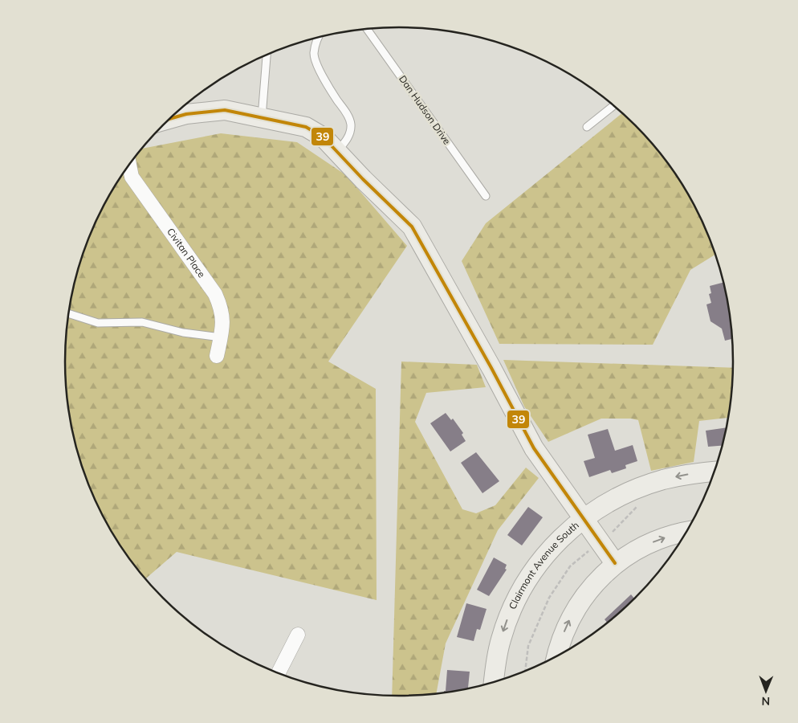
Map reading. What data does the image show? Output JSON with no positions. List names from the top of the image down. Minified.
{"streets":{"street":["Civitan Place","Clairmont Avenue South"],"lane":["Dan Hudson Drive"]},"lines":["transit line 39"],"north":"bottom"}
